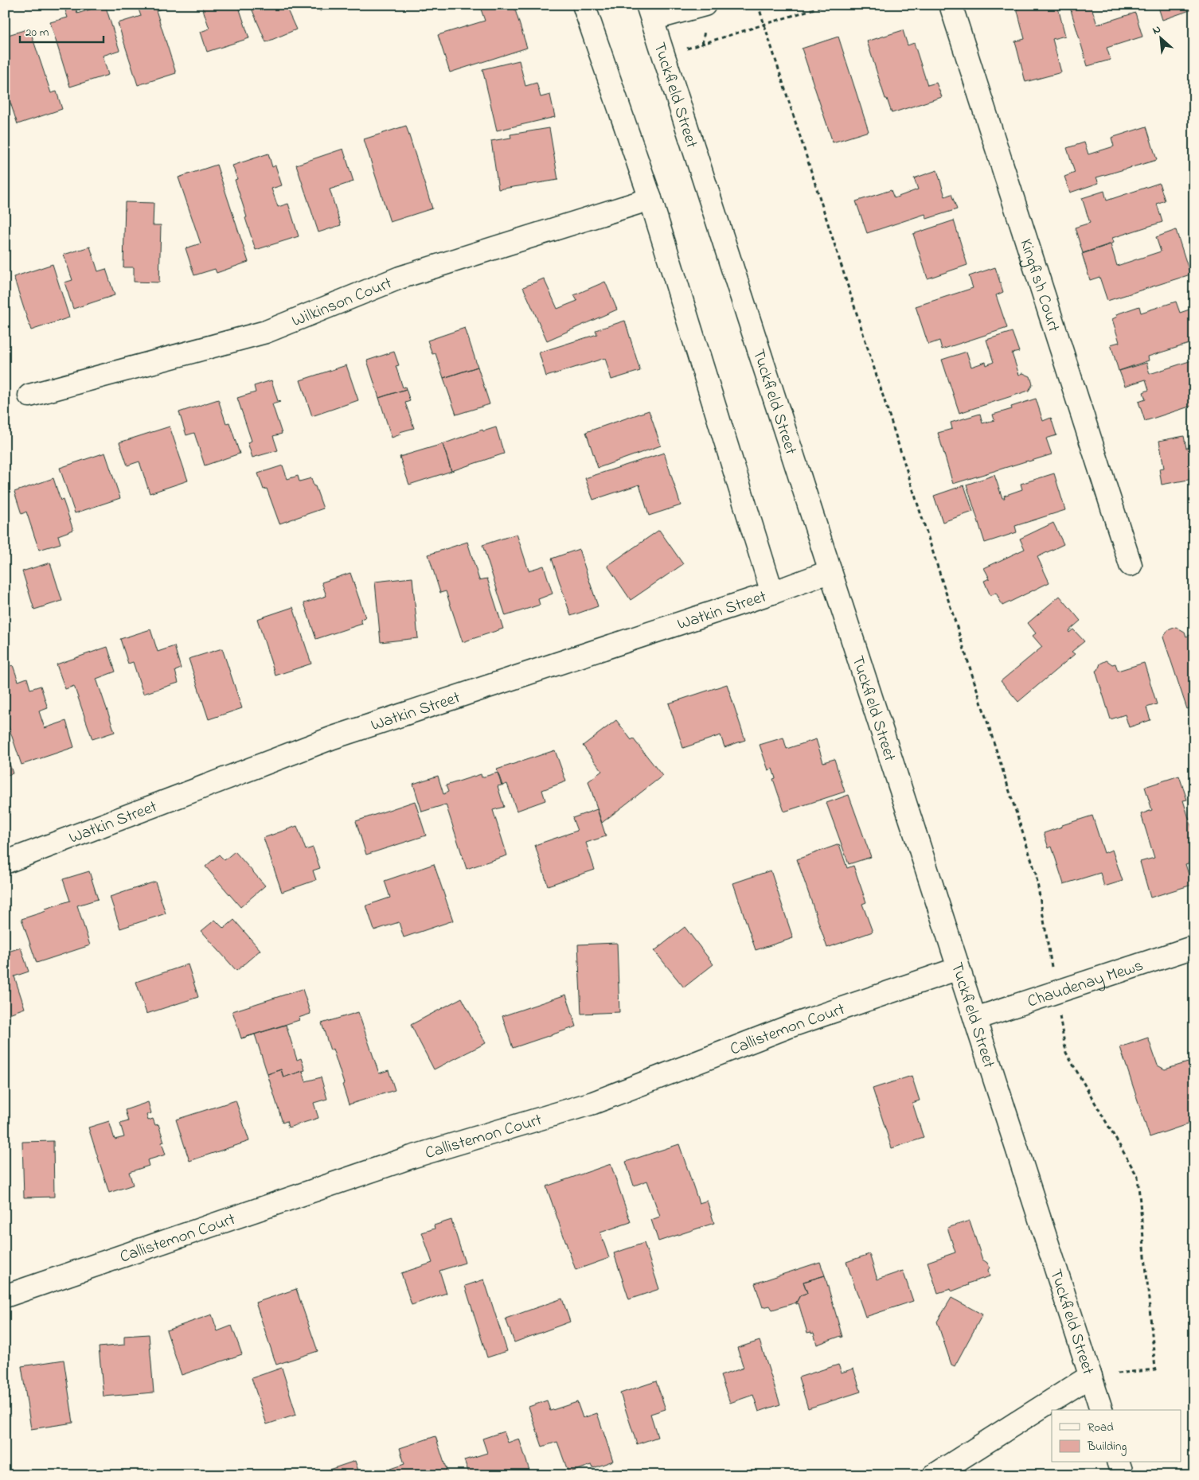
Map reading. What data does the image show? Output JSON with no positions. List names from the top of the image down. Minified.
{"streets":{"street":["Tuckfield Street","Kingfish Court","Wilkinson Court","Watkin Street","Chaudenay Mews","Callistemon Court"]},"crossings":[["Tuckfield Street","Watkin Street"],["Tuckfield Street","Chaudenay Mews"],["Tuckfield Street","Callistemon Court"]],"legend":["Road","Building"],"scale_bar":"20 m","north":"top left"}
